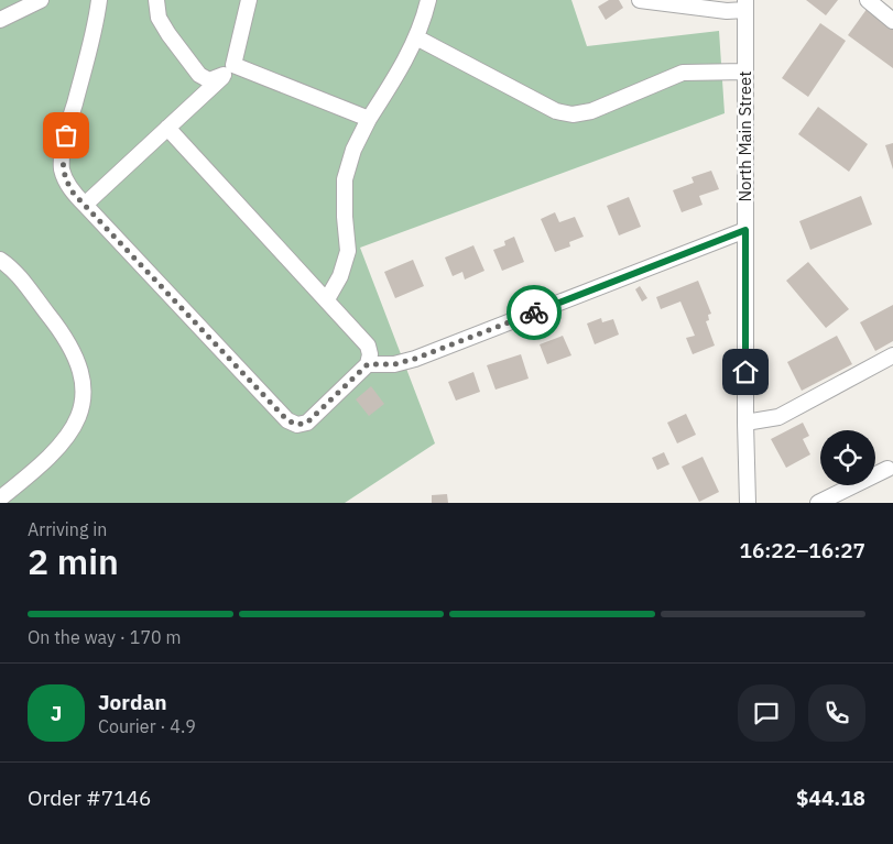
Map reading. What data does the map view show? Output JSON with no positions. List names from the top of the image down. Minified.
{"streets":{"street":["North Main Street"]},"page":{"heading":["2 min","Arriving in","16:22–16:27"],"panel":["Jordan","Courier · 4.9","Order #7146","$44.18"],"bar":"On the way · 170 m","round":"J"}}
